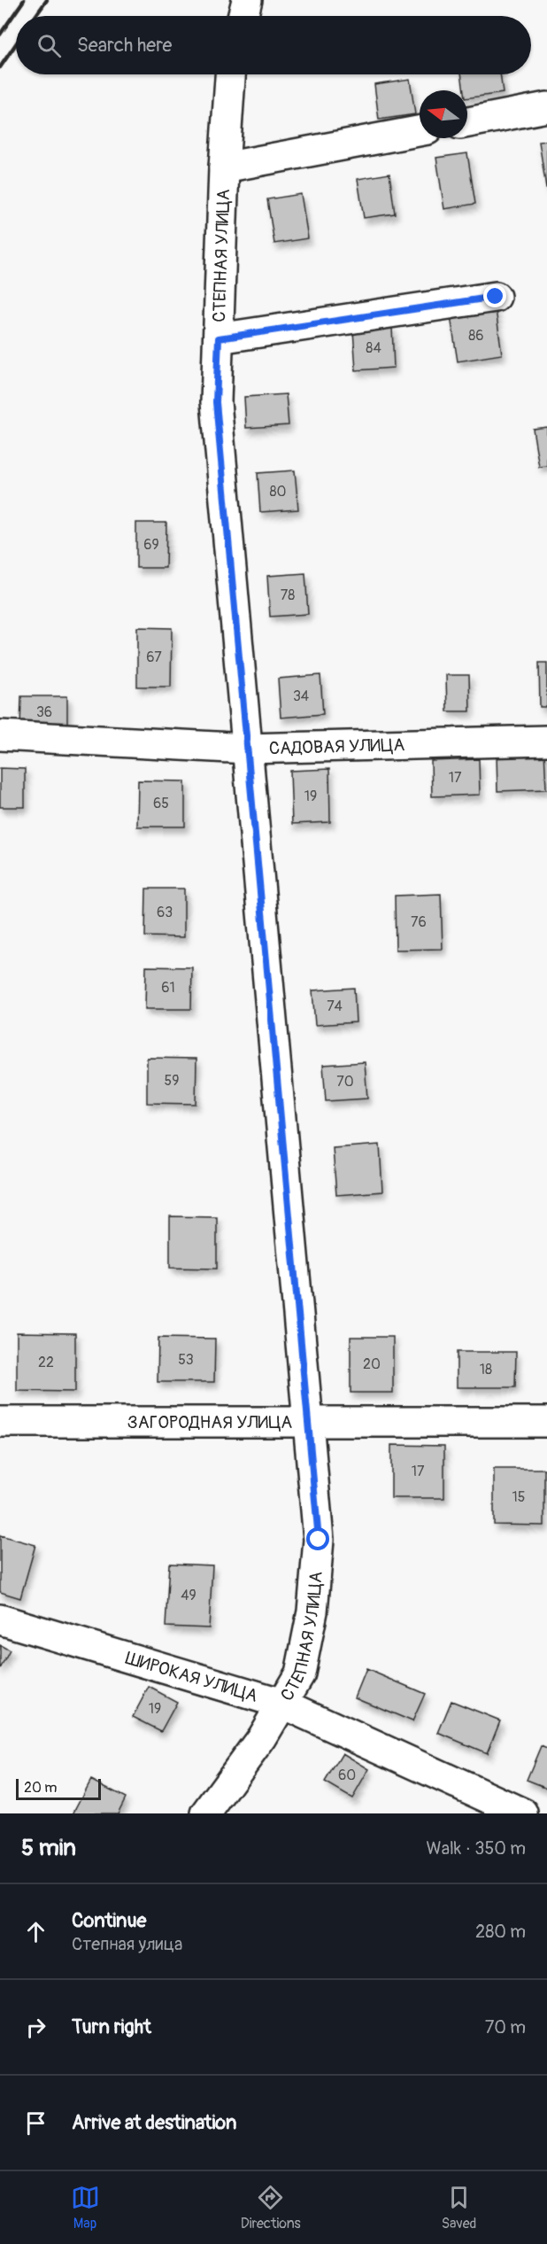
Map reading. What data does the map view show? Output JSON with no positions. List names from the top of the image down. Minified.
{"streets":{"street":["СТЕПНАЯ УЛИЦА","САДОВАЯ УЛИЦА","ЗАГОРОДНАЯ УЛИЦА","ШИРОКАЯ УЛИЦА"]},"crossings":[["СТЕПНАЯ УЛИЦА","САДОВАЯ УЛИЦА"],["СТЕПНАЯ УЛИЦА","ЗАГОРОДНАЯ УЛИЦА"],["СТЕПНАЯ УЛИЦА","ШИРОКАЯ УЛИЦА"]],"house_numbers":["86","84","80","69","78","67","34","36","17","19","65","63","76","61","74","59","70","53","22","20","18","17","15","49","19","60"],"scale_bar":"20 m","north":"left","page":{"search":"Search here","scale":"20 m","heading":["5 min","Walk · 350 m"],"list":[["Continue","Степная улица","280 m"],["Turn right","70 m"],"Arrive at destination"],"nav":["Map","Directions","Saved"]}}
